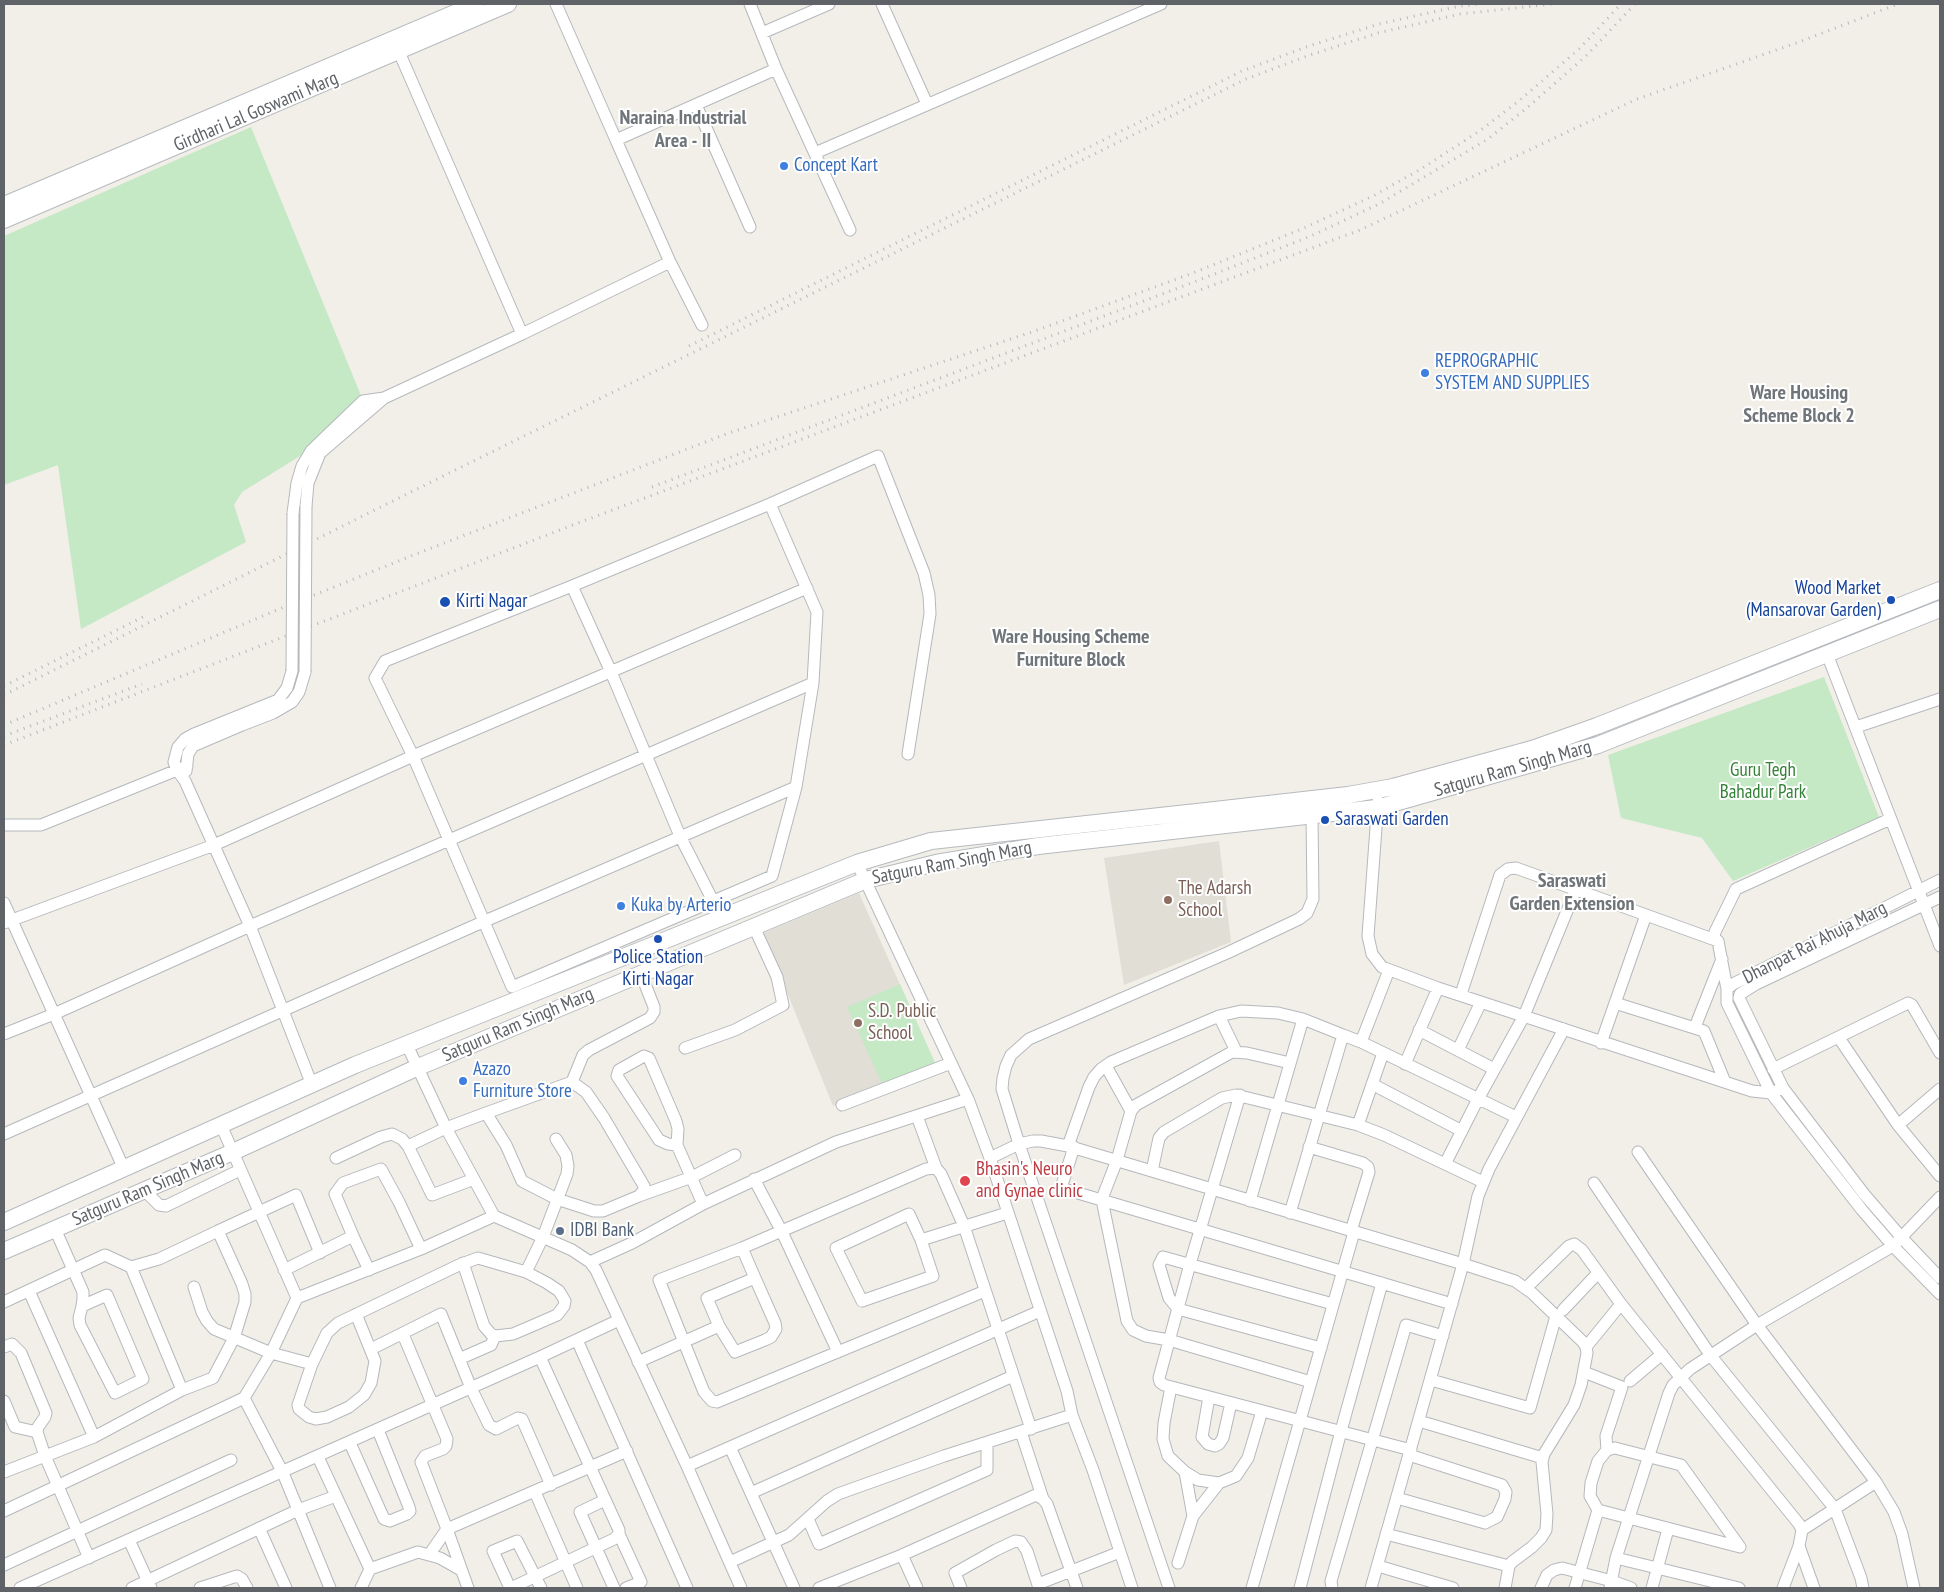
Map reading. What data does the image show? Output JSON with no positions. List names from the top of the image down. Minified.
{"streets":{"main road":["Girdhari Lal Goswami Marg","Satguru Ram Singh Marg"],"street":["Dhanpat Rai Ahuja Marg"]},"districts":["Naraina Industrial Area - II","Ware Housing Scheme Block 2","Ware Housing Scheme Furniture Block","Saraswati Garden Extension"],"parks":["Guru Tegh Bahadur Park"],"places":["Concept Kart","REPROGRAPHIC SYSTEM AND SUPPLIES","Wood Market (Mansarovar Garden)","Kirti Nagar","Saraswati Garden","The Adarsh School","Kuka by Arterio","Police Station Kirti Nagar","S.D. Public School","Azazo Furniture Store","Bhasin's Neuro and Gynae clinic","IDBI Bank"]}
